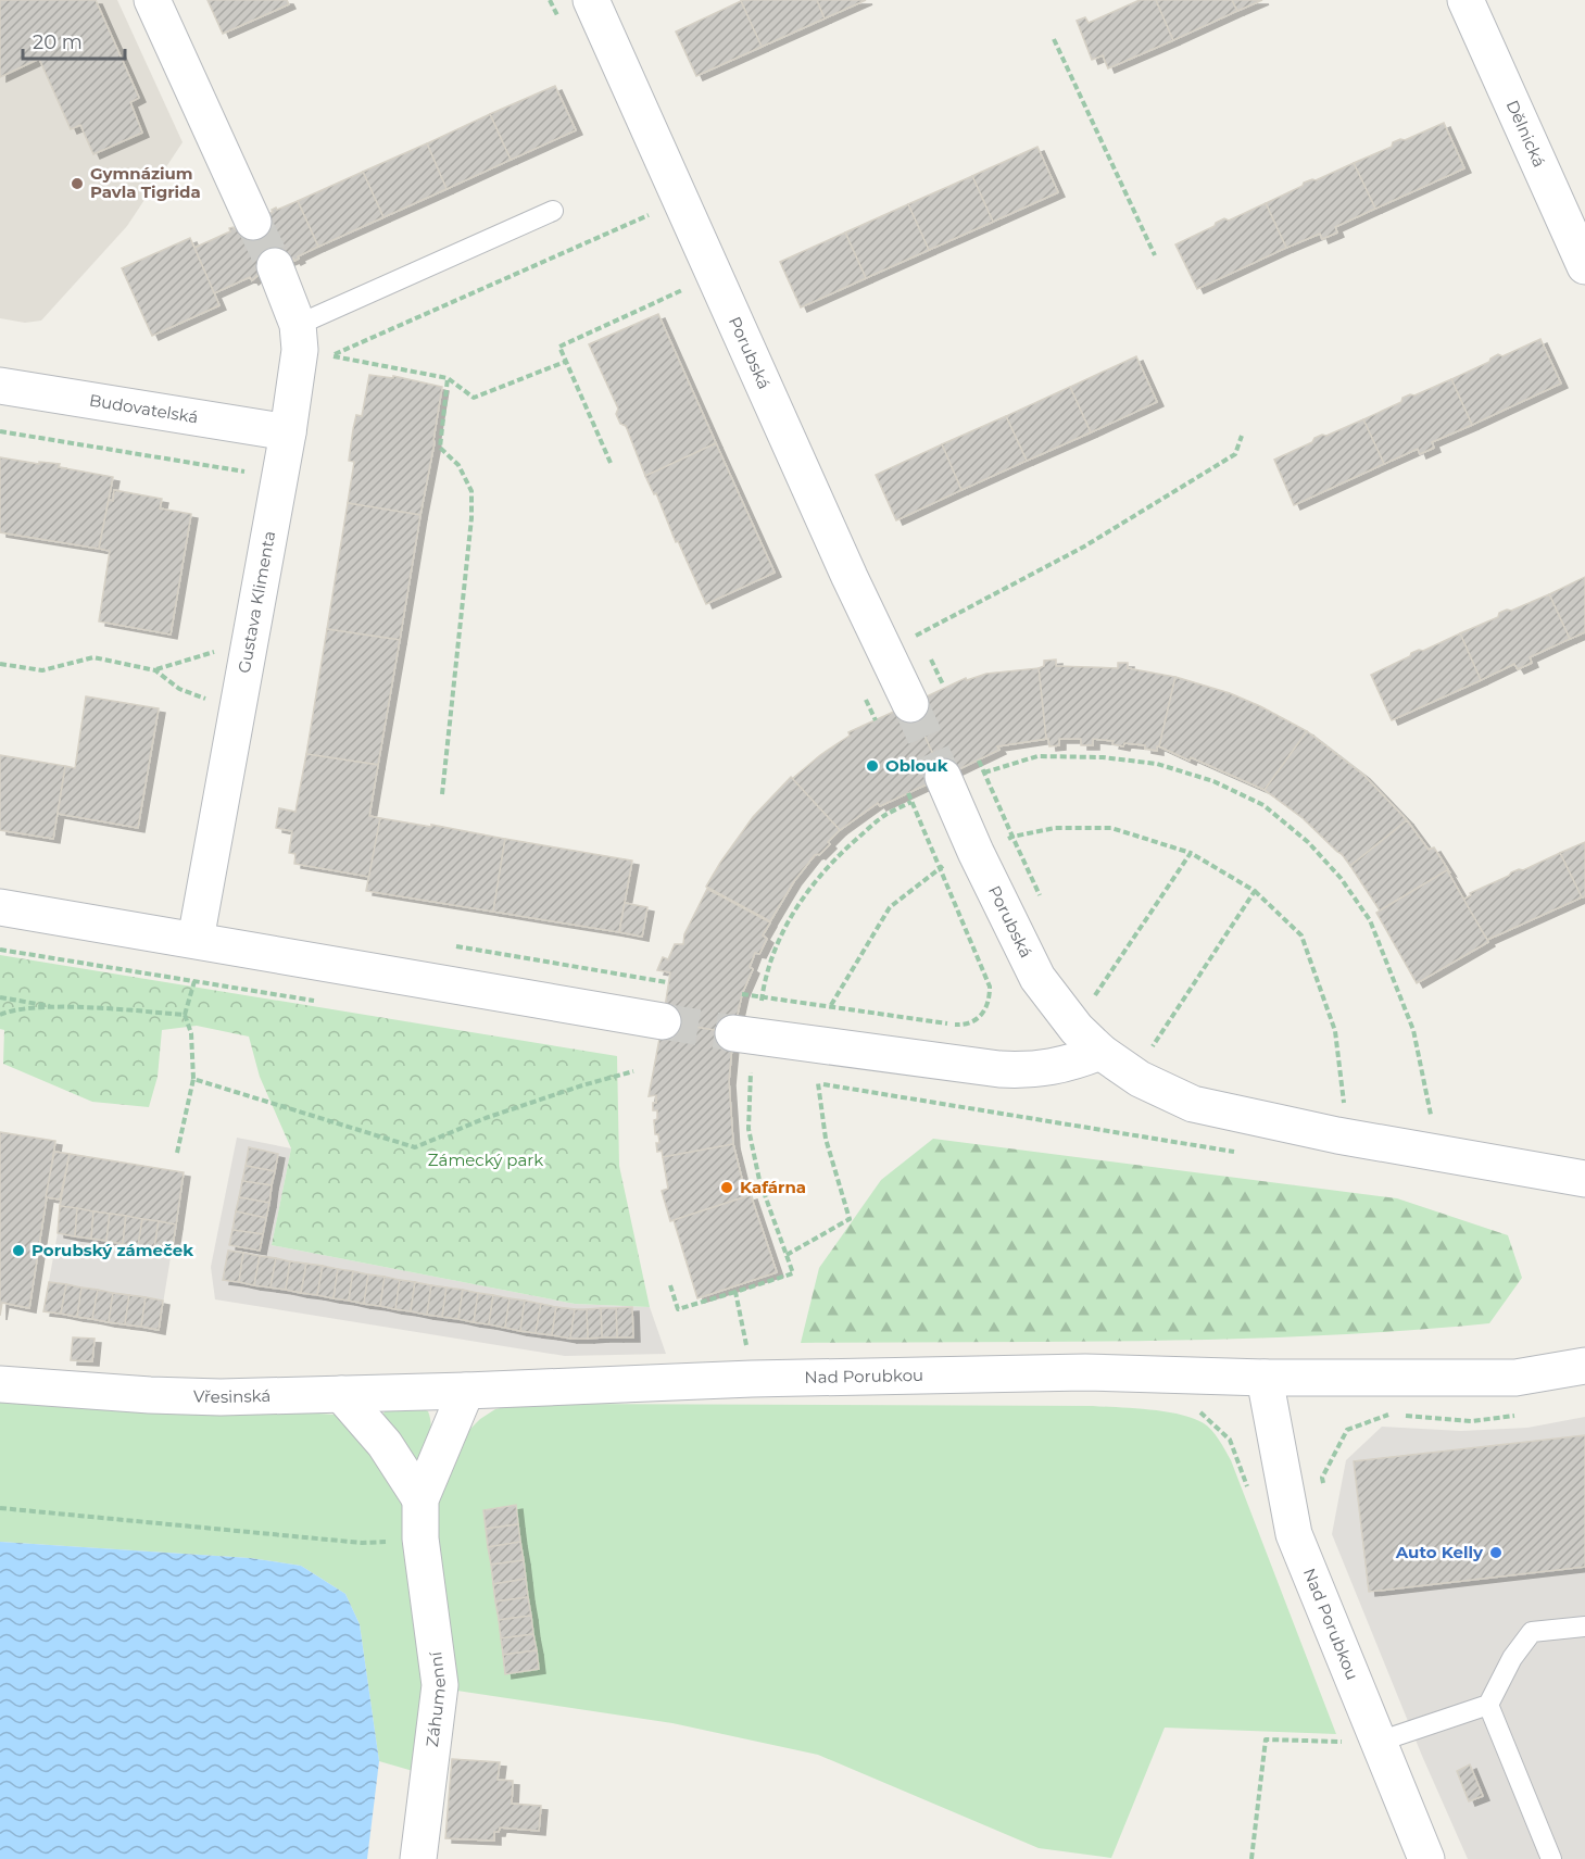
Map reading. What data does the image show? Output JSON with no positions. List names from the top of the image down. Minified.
{"streets":{"street":["Dělnická","Porubská","Budovatelská","Gustava Klimenta","Nad Porubkou","Vřesinská","Záhumenní"]},"crossings":[["Budovatelská","Gustava Klimenta"],["Nad Porubkou","Vřesinská"],["Nad Porubkou","Záhumenní"],["Vřesinská","Záhumenní"]],"parks":["Zámecký park"],"places":["Gymnázium Pavla Tigrida","Oblouk","Kafárna","Porubský zámeček","Auto Kelly"],"scale_bar":"20 m"}
